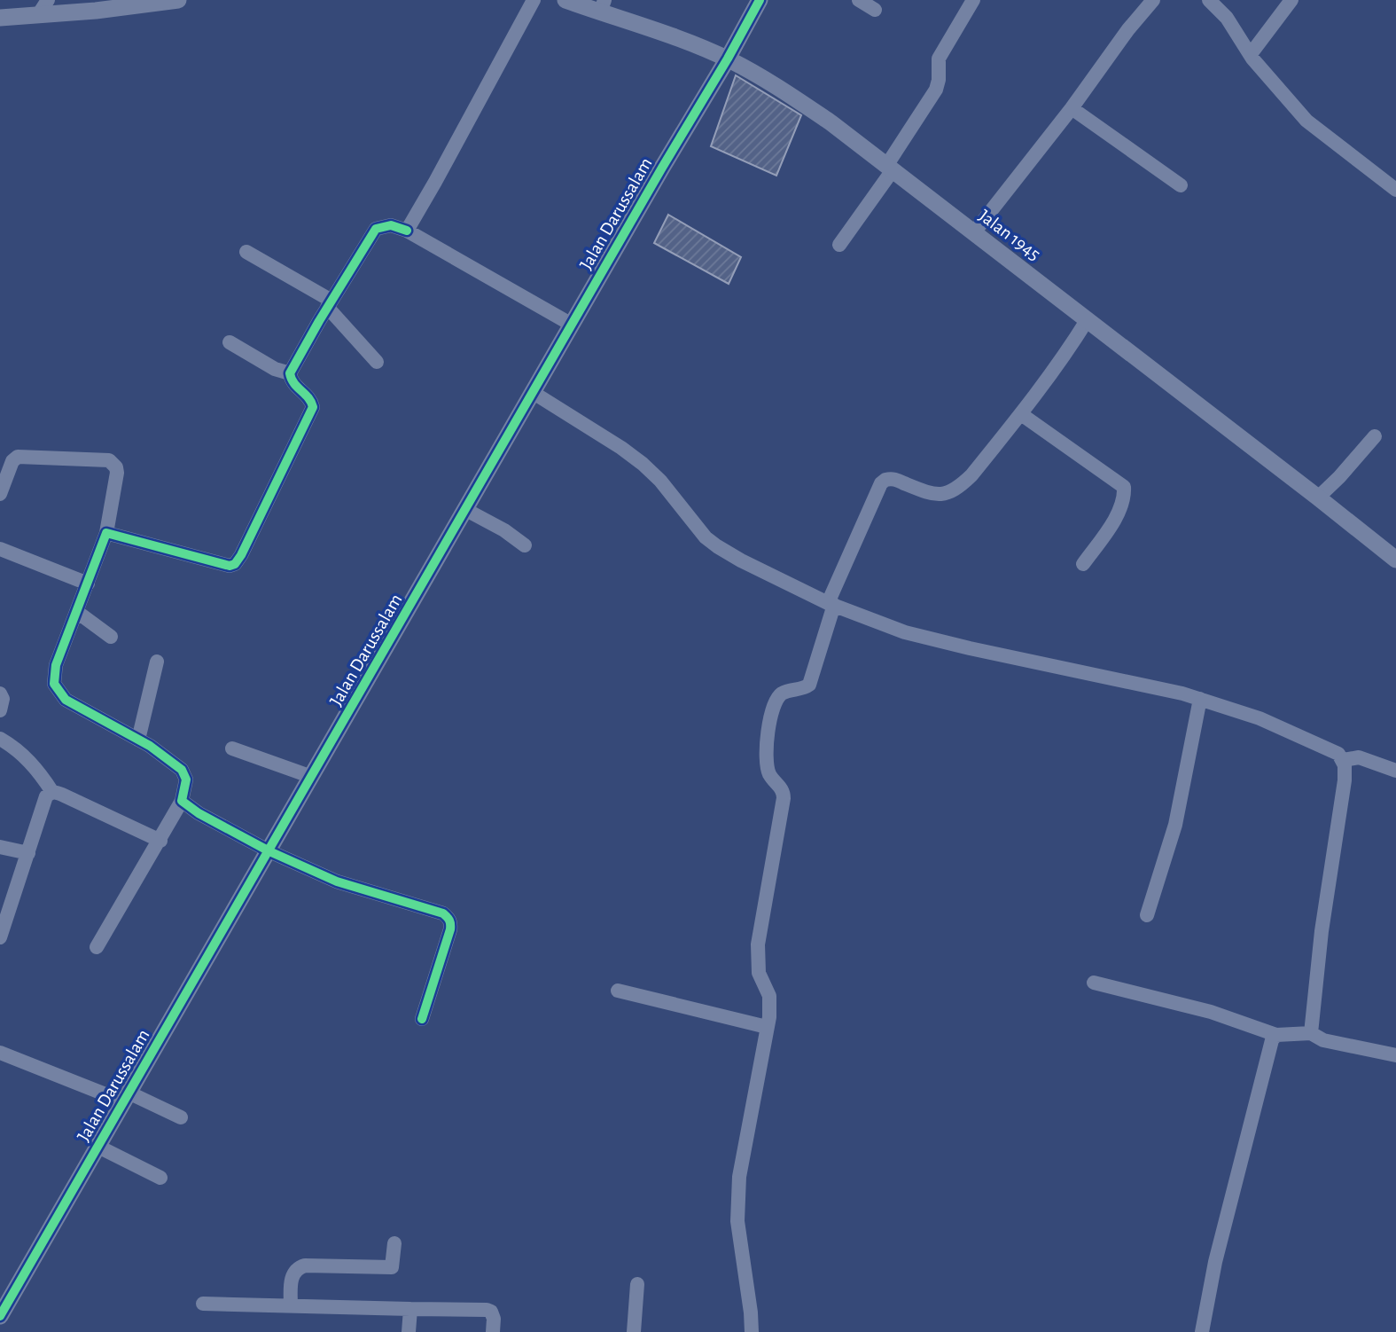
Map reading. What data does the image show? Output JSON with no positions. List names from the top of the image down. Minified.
{"streets":{"street":["Jalan Darussalam","Jalan 1945"]},"crossings":[["Jalan Darussalam","Jalan 1945"]]}
